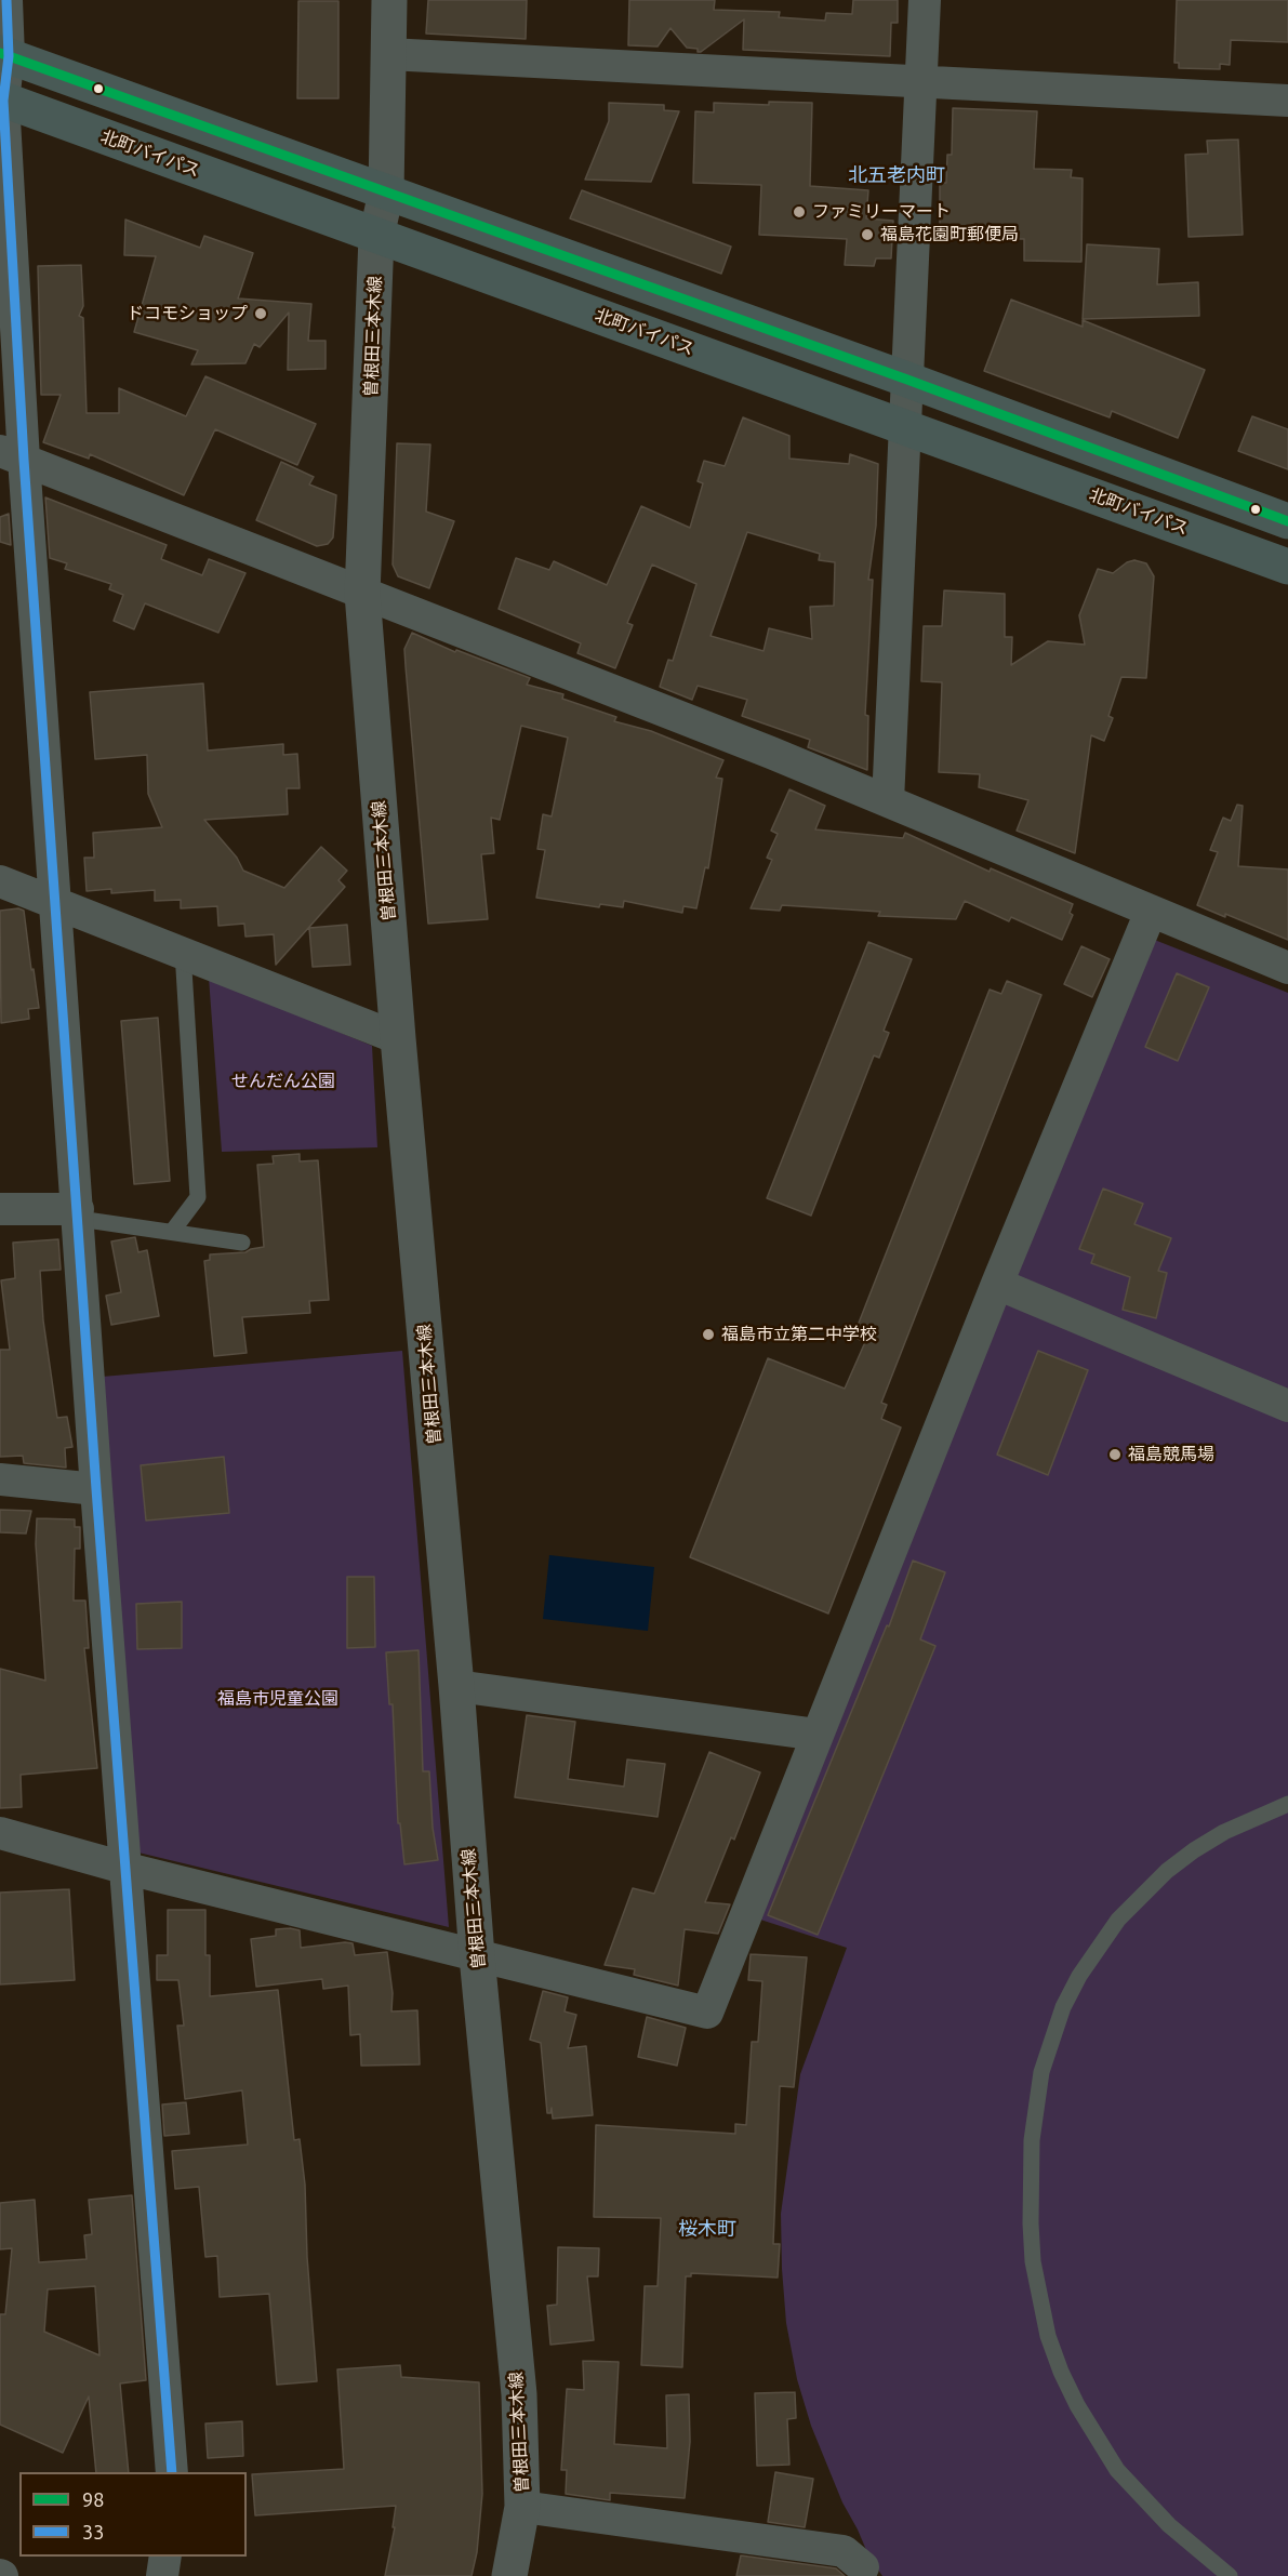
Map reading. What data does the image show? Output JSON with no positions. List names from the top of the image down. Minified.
{"streets":{"highway":["北町バイパス"],"street":["曽根田三本木線"]},"crossings":[["北町バイパス","曽根田三本木線"]],"districts":["北五老内町","桜木町"],"parks":["せんだん公園","福島市児童公園"],"places":["ファミリーマート","福島花園町郵便局","ドコモショップ","福島市立第二中学校","福島競馬場"],"lines":["transit line 33","transit line 98"],"legend":["98","33"]}
